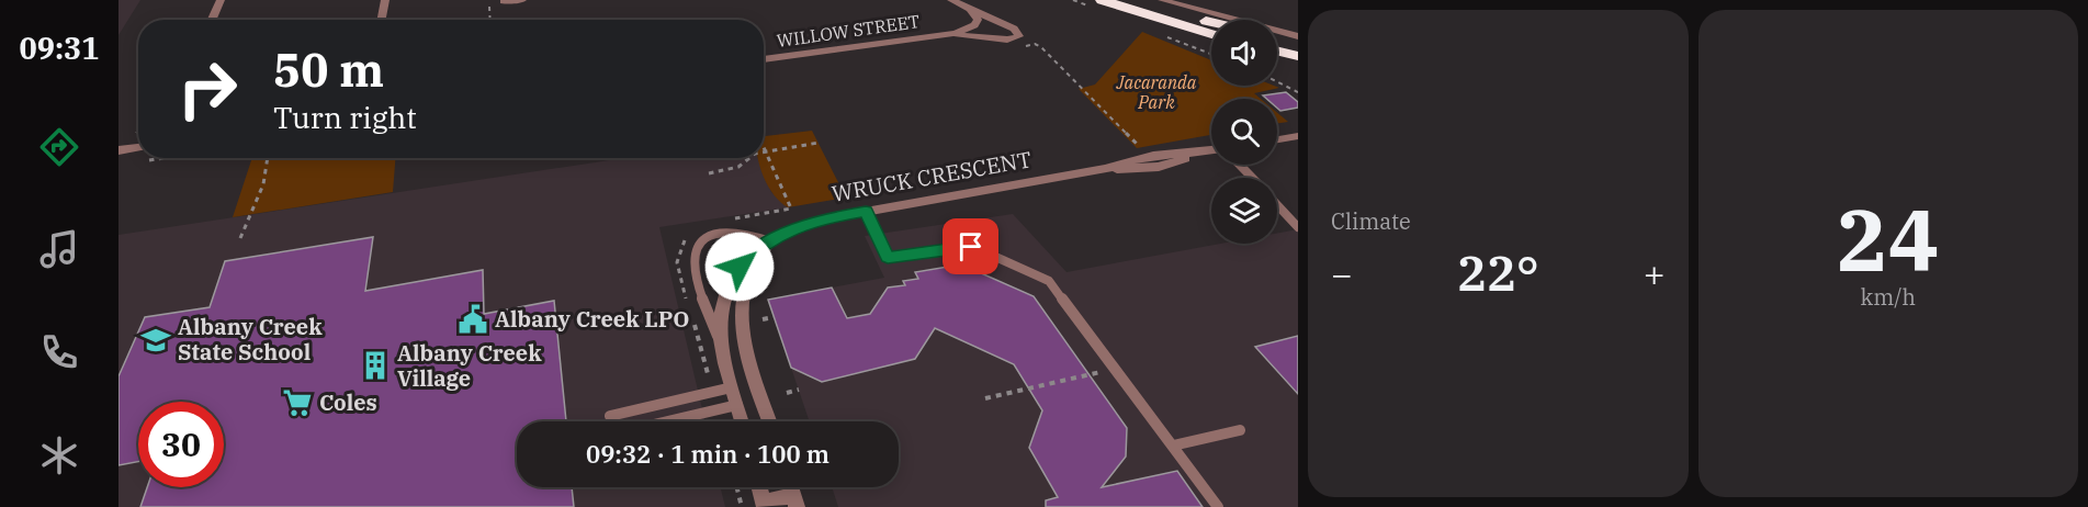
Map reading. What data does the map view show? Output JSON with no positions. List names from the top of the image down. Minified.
{"streets":{"street":["WILLOW STREET","WRUCK CRESCENT"]},"parks":["Jacaranda Park"],"places":{"public building":["Albany Creek LPO"],"school or university":["Albany Creek State School"],"building":["Albany Creek Village"],"supermarket":["Coles"]},"page":{"tabs":"09:31","tile":["Climate",["24","km/h"]],"turn":["50 m","Turn right"],"heat":["−","22°","+"],"limit":"30","trip":"09:32 · 1 min · 100 m"}}
